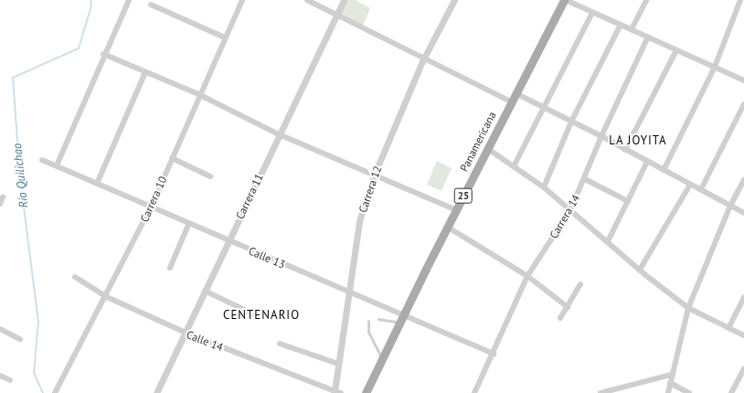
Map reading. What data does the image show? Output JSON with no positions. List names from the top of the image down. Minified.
{"streets":{"main road":["Panamericana","25"],"street":["Carrera 12","Carrera 11","Carrera 10","Carrera 14","Calle 13","Calle 14"]},"crossings":[["Panamericana","Calle 13"],["Carrera 12","Calle 13"],["Carrera 12","Calle 14"],["Carrera 11","Calle 13"],["Carrera 11","Calle 14"],["Carrera 10","Calle 13"],["Carrera 10","Calle 14"],["Carrera 14","Calle 13"]],"districts":["LA JOYITA","CENTENARIO"],"water":["Río Quilichao"]}
